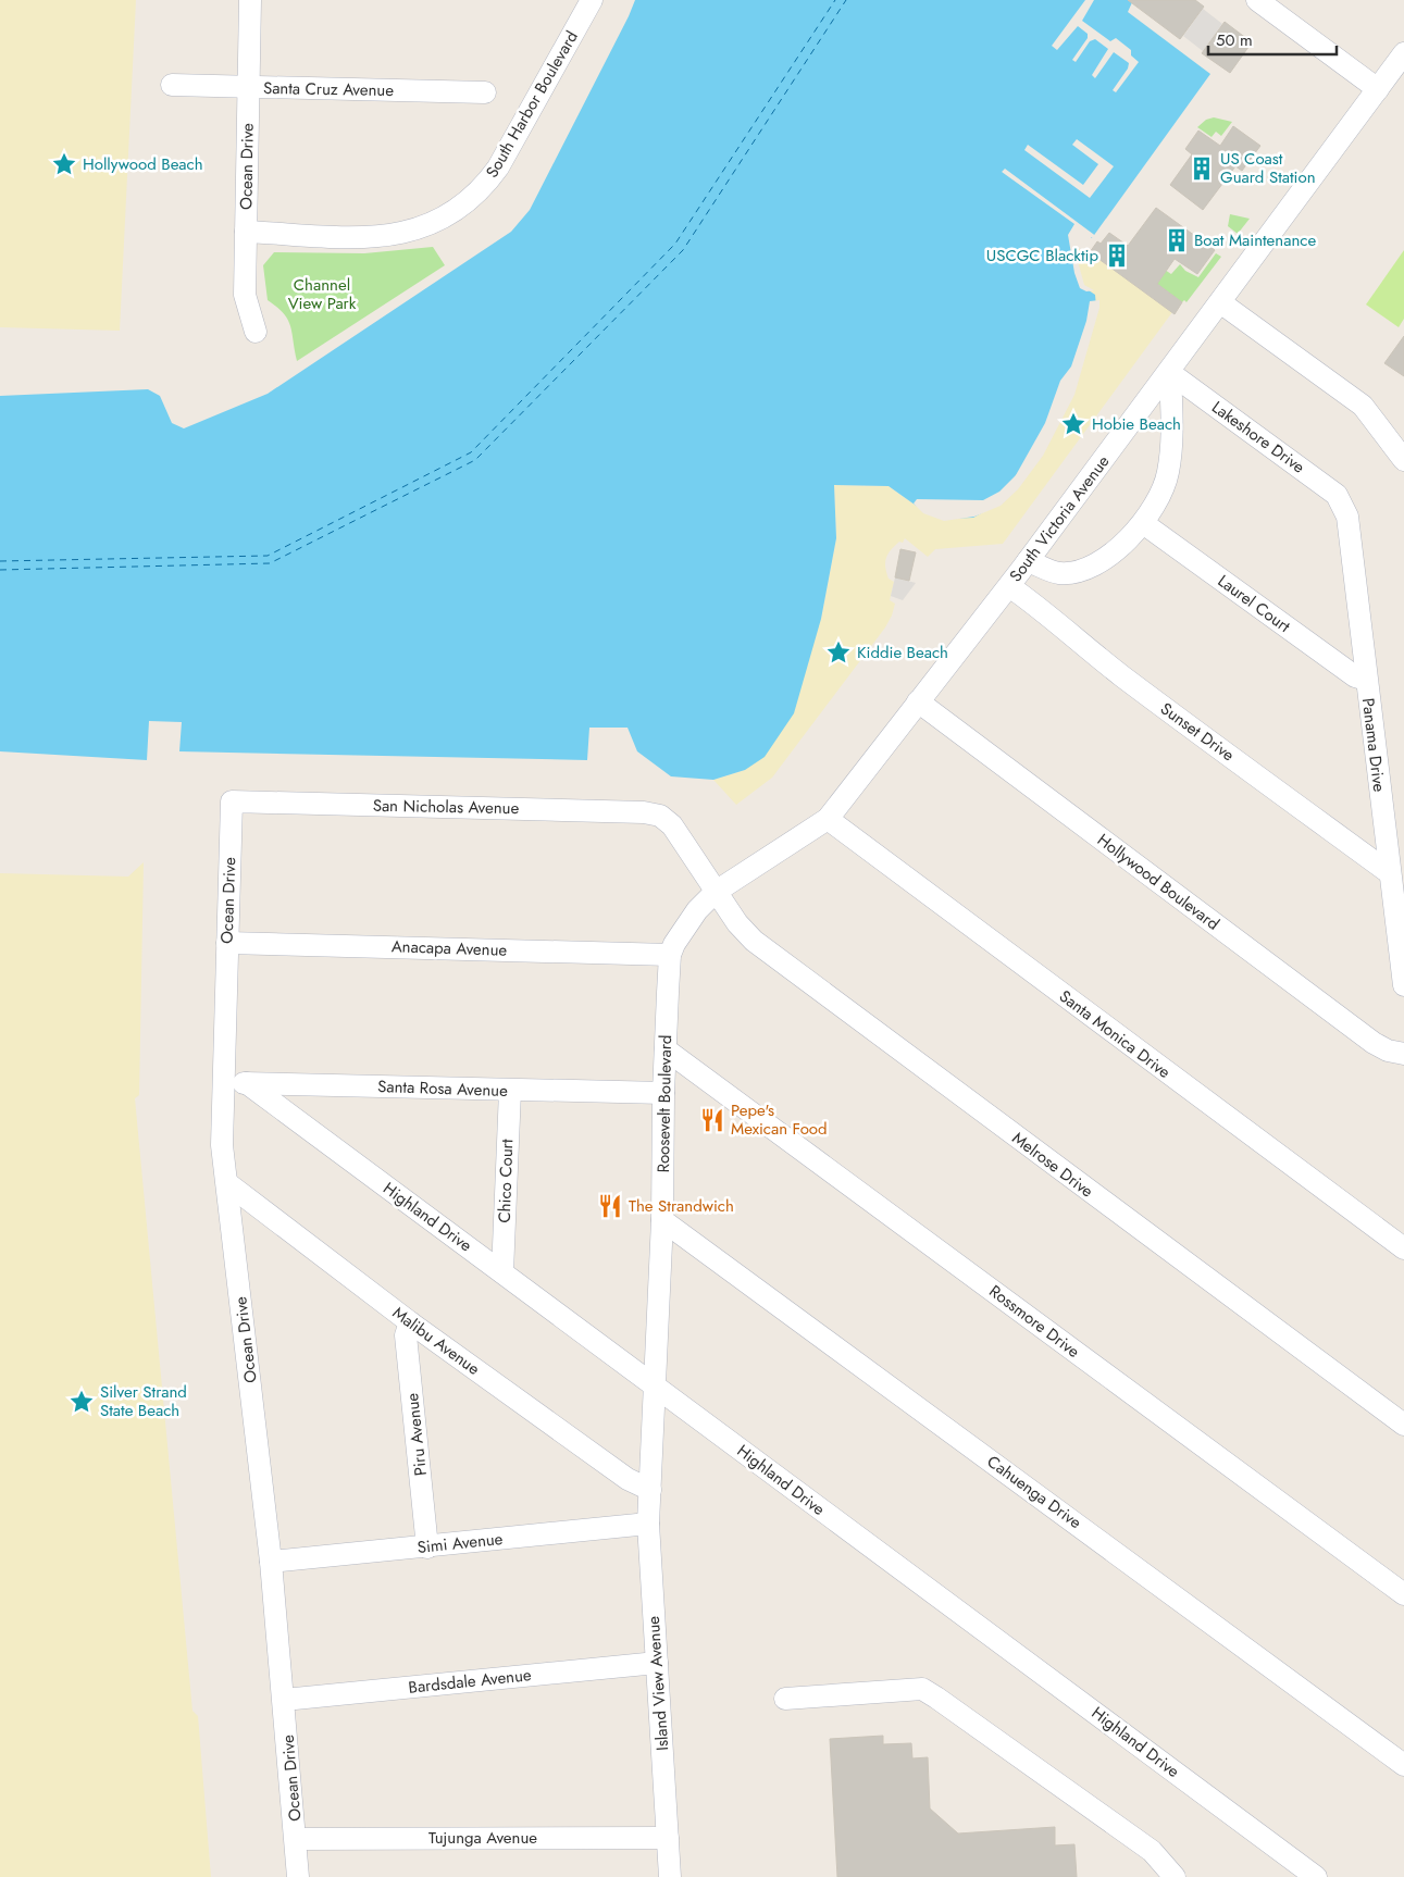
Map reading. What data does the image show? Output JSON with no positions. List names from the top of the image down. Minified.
{"streets":{"street":["Santa Cruz Avenue","South Harbor Boulevard","Ocean Drive","Lakeshore Drive","South Victoria Avenue","Laurel Court","Sunset Drive","Panama Drive","San Nicholas Avenue","Hollywood Boulevard","Anacapa Avenue","Santa Monica Drive","Santa Rosa Avenue","Roosevelt Boulevard","Melrose Drive","Chico Court","Highland Drive","Rossmore Drive","Malibu Avenue","Piru Avenue","Cahuenga Drive","Simi Avenue","Bardsdale Avenue","Island View Avenue","Tujunga Avenue"]},"crossings":[["Santa Cruz Avenue","Ocean Drive"],["South Harbor Boulevard","Ocean Drive"],["Ocean Drive","San Nicholas Avenue"],["Ocean Drive","Anacapa Avenue"],["Ocean Drive","Santa Rosa Avenue"],["Ocean Drive","Malibu Avenue"],["Ocean Drive","Simi Avenue"],["Ocean Drive","Bardsdale Avenue"],["Ocean Drive","Tujunga Avenue"],["Lakeshore Drive","South Victoria Avenue"],["Lakeshore Drive","Panama Drive"],["South Victoria Avenue","Sunset Drive"],["South Victoria Avenue","San Nicholas Avenue"],["South Victoria Avenue","Hollywood Boulevard"],["South Victoria Avenue","Santa Monica Drive"],["South Victoria Avenue","Roosevelt Boulevard"],["South Victoria Avenue","Melrose Drive"],["Laurel Court","Panama Drive"],["Sunset Drive","Panama Drive"],["San Nicholas Avenue","Roosevelt Boulevard"],["San Nicholas Avenue","Melrose Drive"],["Anacapa Avenue","Roosevelt Boulevard"],["Santa Rosa Avenue","Roosevelt Boulevard"],["Santa Rosa Avenue","Chico Court"],["Santa Rosa Avenue","Highland Drive"],["Roosevelt Boulevard","Melrose Drive"],["Roosevelt Boulevard","Highland Drive"],["Roosevelt Boulevard","Rossmore Drive"],["Roosevelt Boulevard","Malibu Avenue"],["Roosevelt Boulevard","Cahuenga Drive"],["Roosevelt Boulevard","Island View Avenue"],["Chico Court","Highland Drive"],["Malibu Avenue","Piru Avenue"],["Malibu Avenue","Island View Avenue"],["Piru Avenue","Simi Avenue"],["Simi Avenue","Island View Avenue"],["Bardsdale Avenue","Island View Avenue"],["Island View Avenue","Tujunga Avenue"]],"parks":["Channel View Park"],"places":{"place":["Hollywood Beach","Hobie Beach","Kiddie Beach","Silver Strand State Beach"],"building":["US Coast Guard Station","Boat Maintenance","USCGC Blacktip"],"restaurant":["Pepe's Mexican Food","The Strandwich"]},"scale_bar":"50 m"}
